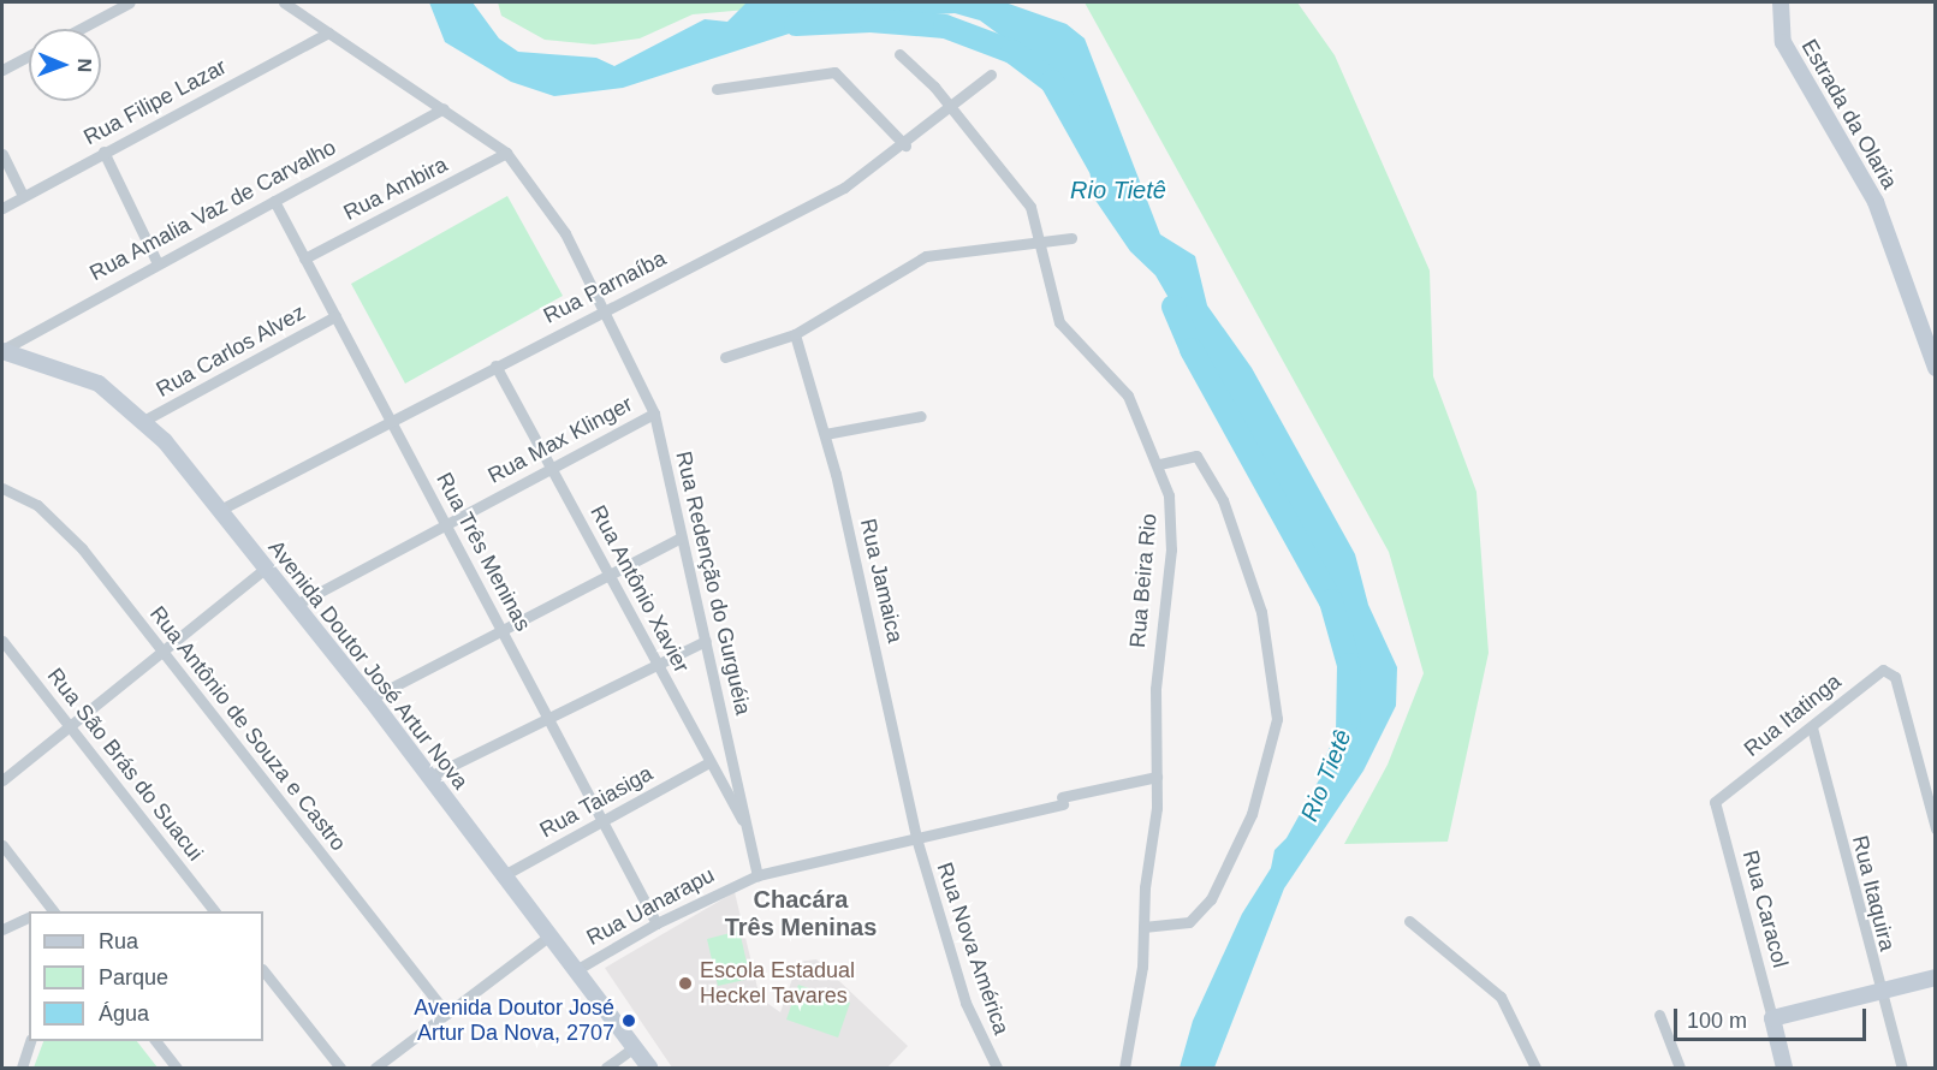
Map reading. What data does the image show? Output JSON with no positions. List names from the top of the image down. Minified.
{"streets":{"main road":["Estrada da Olaria","Avenida Doutor José Artur Nova","Rua Caracol"],"street":["Rua Filipe Lazar","Rua Ambira","Rua Amalia Vaz de Carvalho","Rua Parnaíba","Rua Carlos Alvez","Rua Max Klinger","Rua Três Meninas","Rua Jamaica","Rua Beira Rio","Rua Redenção do Gurguéia","Rua Antônio Xavier","Rua Itatinga","Rua Antônio de Souza e Castro","Rua São Brás do Suacui","Rua Taiasiga","Rua Itaquira","Rua Uanarapu","Rua Nova América"]},"crossings":[["Rua Filipe Lazar","Rua Redenção do Gurguéia"],["Rua Ambira","Rua Três Meninas"],["Rua Ambira","Rua Redenção do Gurguéia"],["Rua Amalia Vaz de Carvalho","Rua Três Meninas"],["Rua Amalia Vaz de Carvalho","Rua Redenção do Gurguéia"],["Rua Amalia Vaz de Carvalho","Avenida Doutor José Artur Nova"],["Rua Parnaíba","Rua Três Meninas"],["Rua Parnaíba","Rua Beira Rio"],["Rua Parnaíba","Rua Redenção do Gurguéia"],["Rua Parnaíba","Rua Antônio Xavier"],["Rua Parnaíba","Avenida Doutor José Artur Nova"],["Rua Carlos Alvez","Rua Três Meninas"],["Rua Carlos Alvez","Avenida Doutor José Artur Nova"],["Rua Max Klinger","Rua Três Meninas"],["Rua Max Klinger","Rua Redenção do Gurguéia"],["Rua Max Klinger","Rua Antônio Xavier"],["Rua Max Klinger","Avenida Doutor José Artur Nova"],["Rua Três Meninas","Rua Taiasiga"],["Rua Três Meninas","Rua Uanarapu"],["Rua Jamaica","Rua Uanarapu"],["Rua Jamaica","Rua Nova América"],["Rua Beira Rio","Rua Uanarapu"],["Rua Redenção do Gurguéia","Rua Antônio Xavier"],["Rua Redenção do Gurguéia","Rua Uanarapu"],["Rua Antônio Xavier","Rua Taiasiga"],["Avenida Doutor José Artur Nova","Rua Taiasiga"],["Avenida Doutor José Artur Nova","Rua Uanarapu"],["Rua Itatinga","Rua Itaquira"],["Rua Itatinga","Rua Caracol"],["Rua Uanarapu","Rua Nova América"]],"districts":["Chacára Três Meninas"],"water":["Rio Tietê"],"places":["Escola Estadual Heckel Tavares","Avenida Doutor José Artur Da Nova, 2707"],"legend":["Rua","Parque","Água"],"scale_bar":"100 m","north":"right"}
